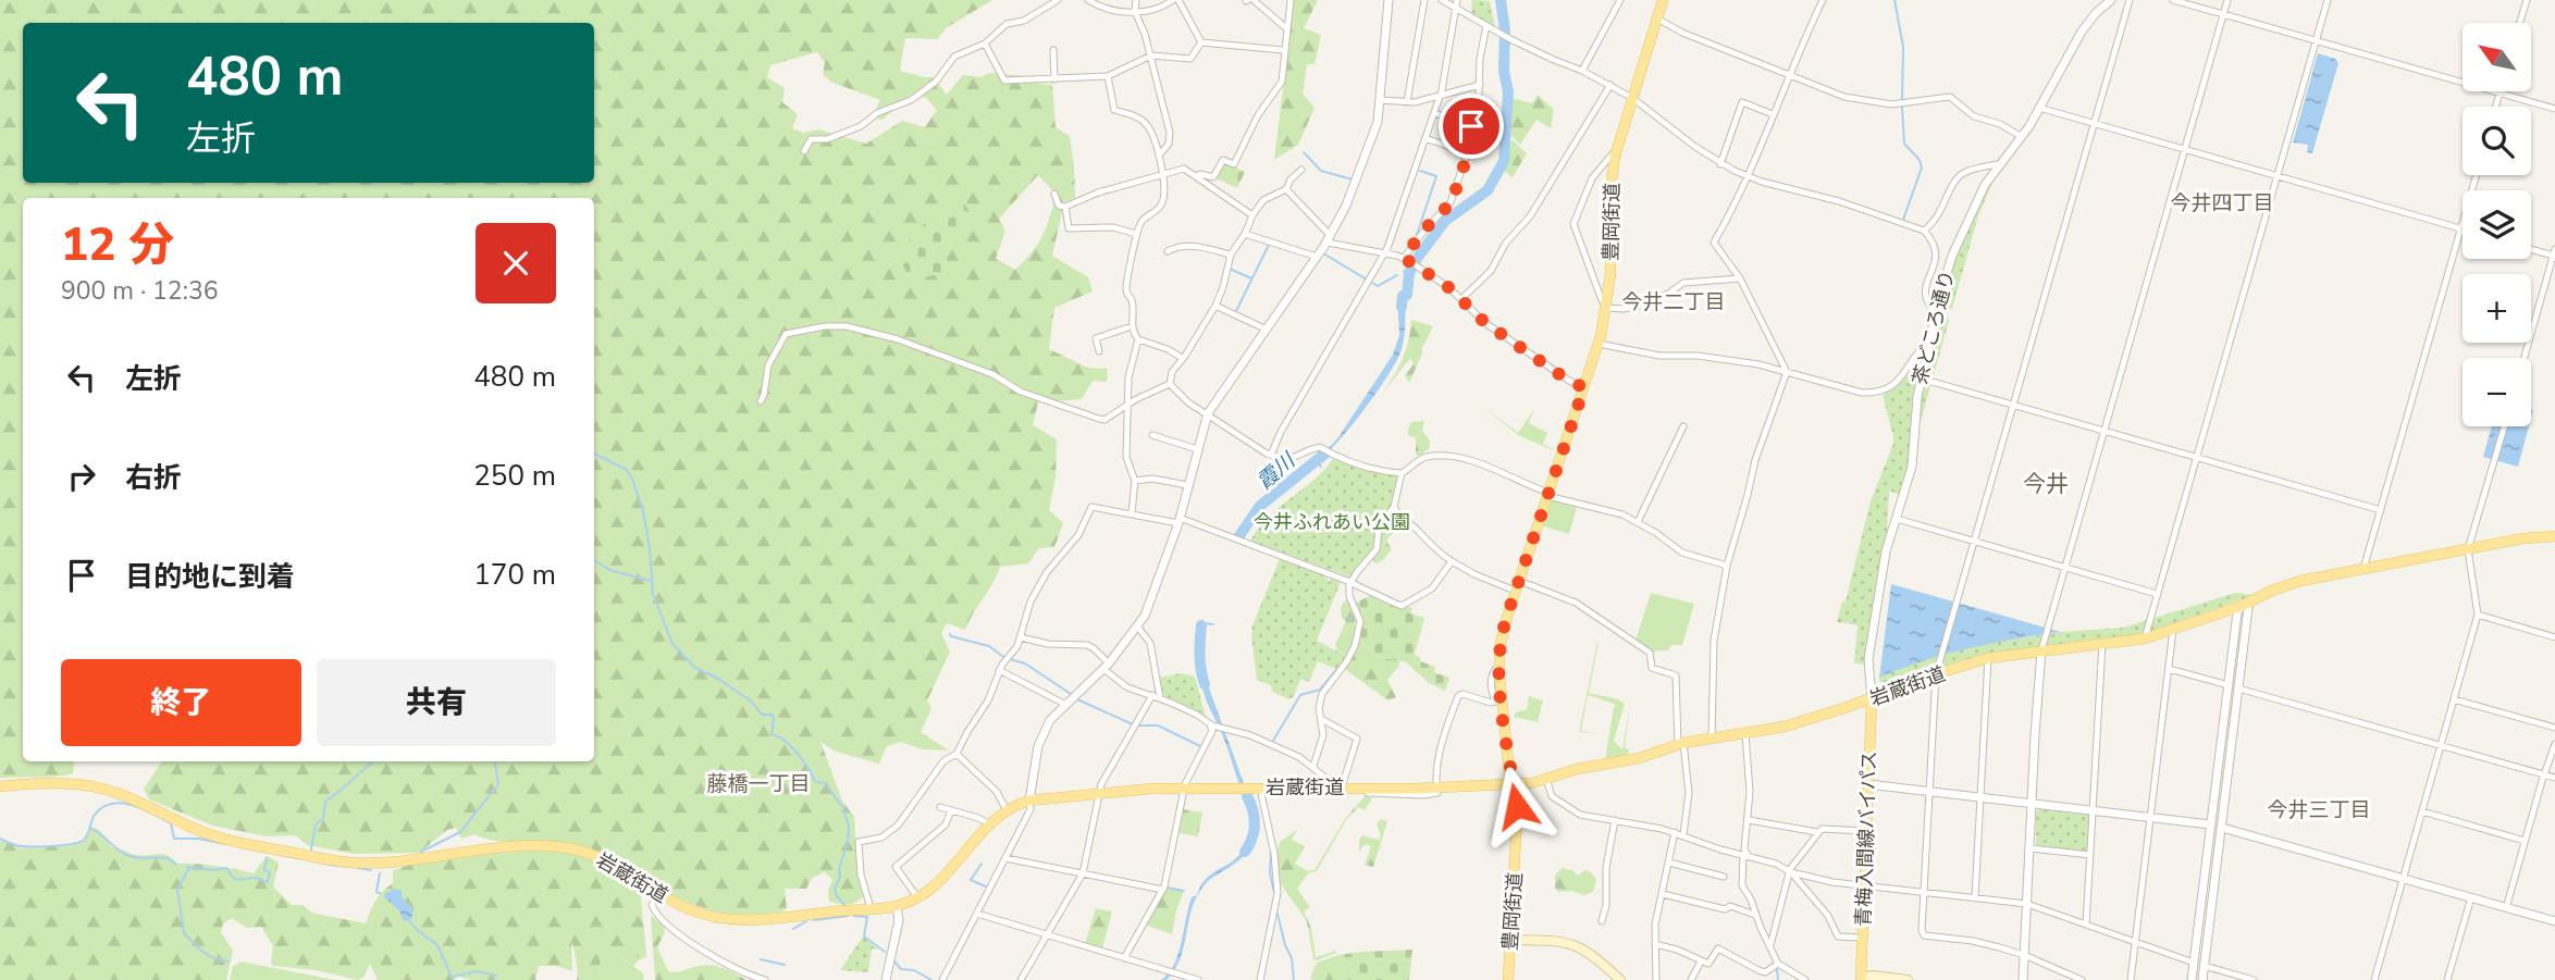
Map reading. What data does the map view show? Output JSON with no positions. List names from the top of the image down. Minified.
{"streets":{"main road":["豊岡街道","岩蔵街道","青梅入間線バイパス"],"street":["茶どころ通り"]},"crossings":[["豊岡街道","岩蔵街道"],["茶どころ通り","岩蔵街道"],["茶どころ通り","青梅入間線バイパス"],["岩蔵街道","青梅入間線バイパス"]],"districts":["今井四丁目","今井二丁目","今井","藤橋一丁目","今井三丁目"],"water":["霞川"],"parks":["今井ふれあい公園"],"north":"top left","page":{"map_buttons":["+","−"],"turn":["480 m","左折"],"heading":["12 分","900 m · 12:36"],"list":[{"name":"左折","value":"480 m"},{"name":"右折","value":"250 m"},{"name":"目的地に到着","value":"170 m"}],"buttons":["終了","共有"]}}
